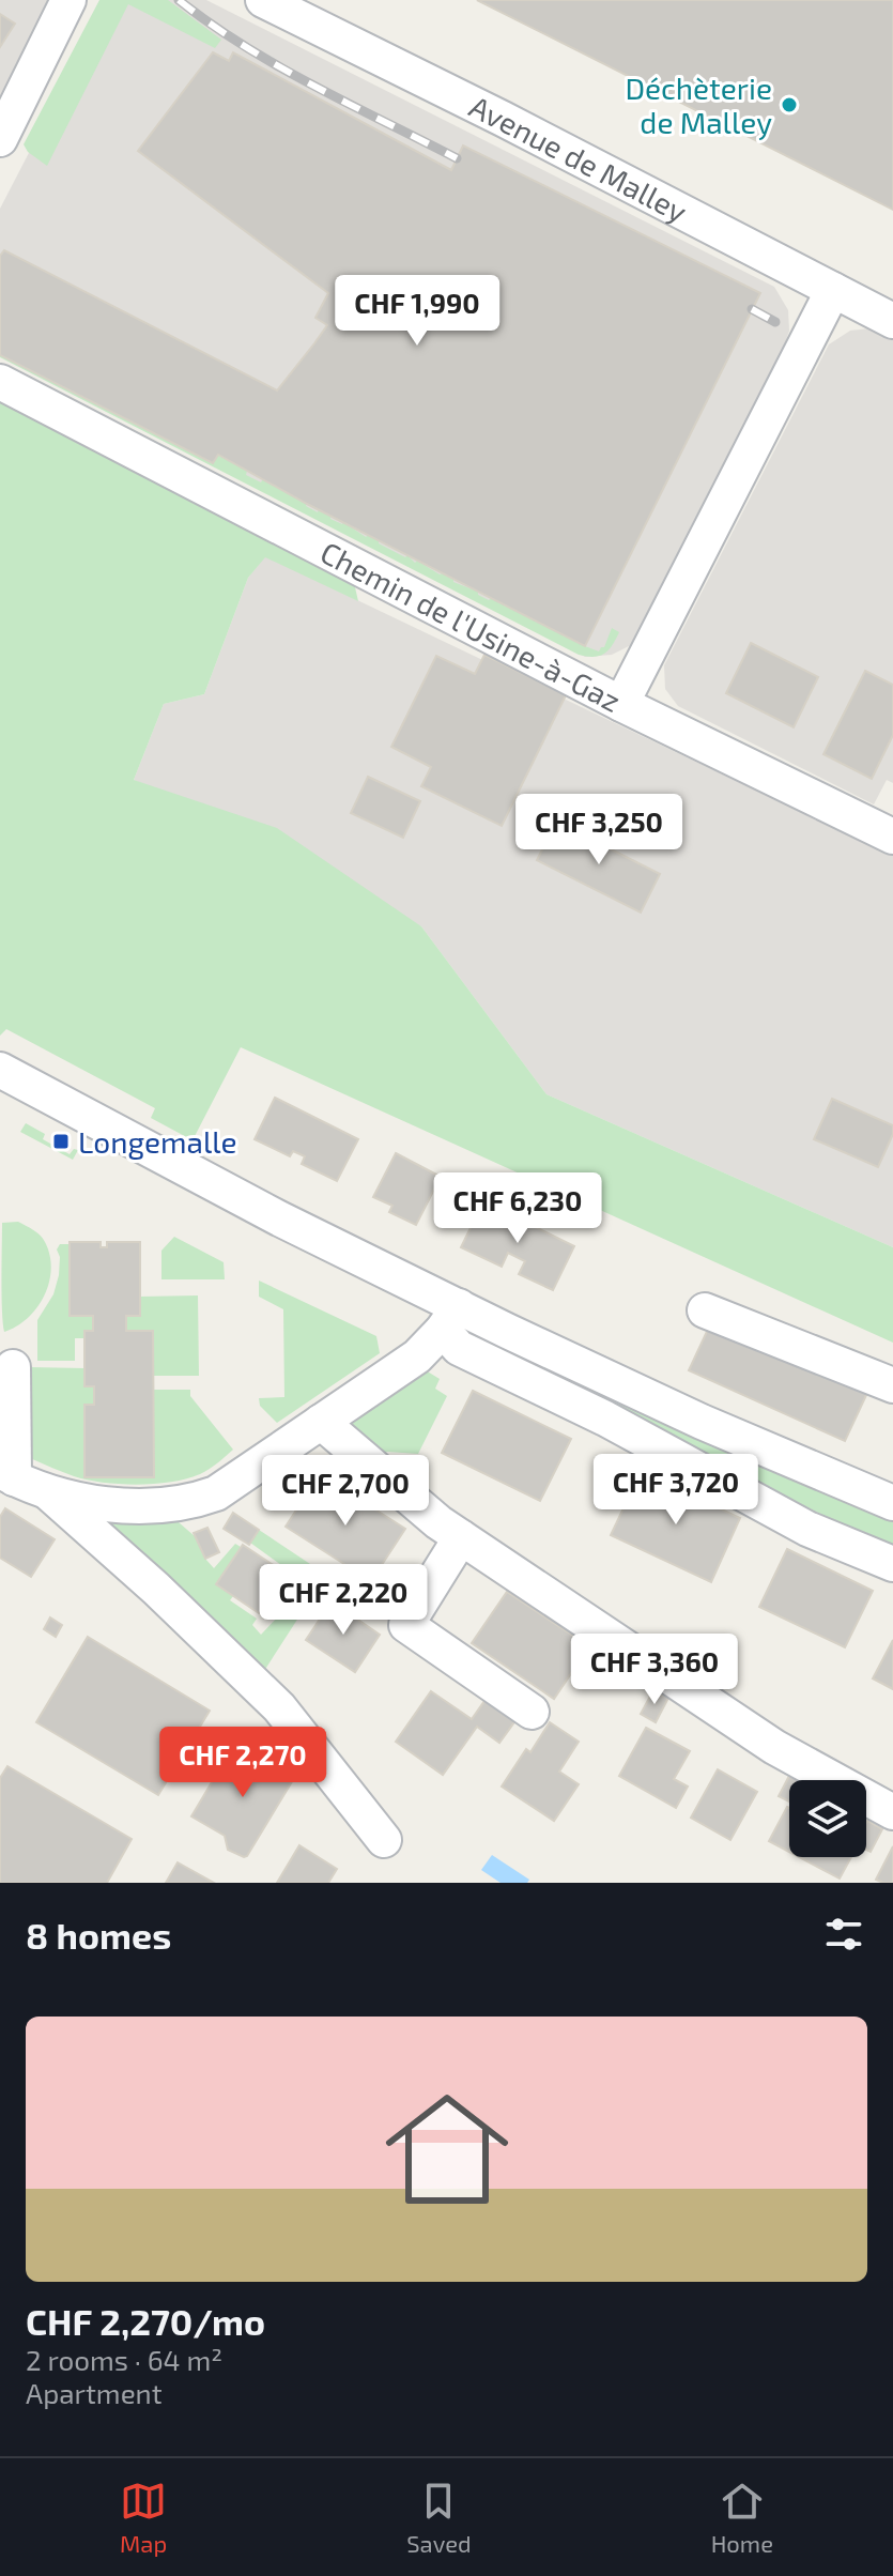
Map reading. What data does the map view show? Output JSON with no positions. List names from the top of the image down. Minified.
{"streets":{"street":["Avenue de Malley","Chemin de l'Usine-à-Gaz"]},"crossings":[["Avenue de Malley","Chemin de l'Usine-à-Gaz"]],"places":{"other":["Déchèterie de Malley"],"transit":["Longemalle"]},"page":{"price":["CHF 1,990","CHF 3,250","CHF 6,230","CHF 3,720","CHF 2,700","CHF 2,220","CHF 3,360","CHF 2,270"],"heading":"8 homes","list":[{"name":"CHF 2,270/mo","note":"2 rooms · 64 m² · Apartment"}],"tabs":["Map","Saved","Home"]}}
